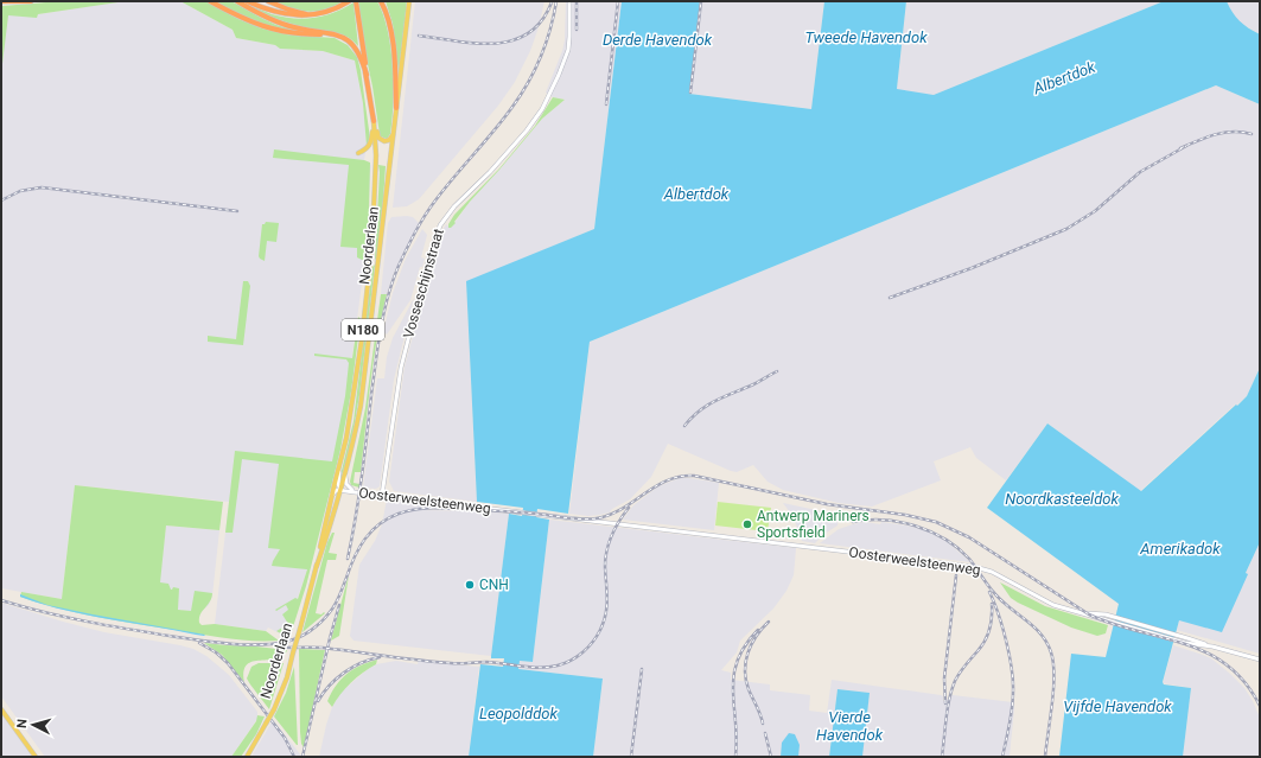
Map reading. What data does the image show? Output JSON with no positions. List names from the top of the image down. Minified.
{"streets":{"highway":["Noorderlaan","N180"],"main road":["Vosseschijnstraat","Oosterweelsteenweg"]},"crossings":[["Noorderlaan","Oosterweelsteenweg"],["Vosseschijnstraat","Oosterweelsteenweg"]],"water":["Tweede Havendok","Derde Havendok","Albertdok","Noordkasteeldok","Amerikadok","Vijfde Havendok","Leopolddok","Vierde Havendok"],"places":["Antwerp Mariners Sportsfield","CNH"],"north":"left"}
